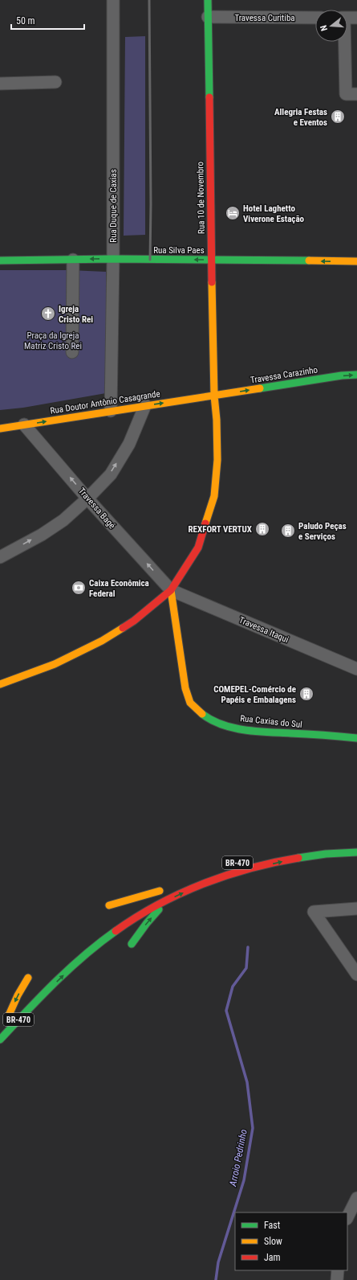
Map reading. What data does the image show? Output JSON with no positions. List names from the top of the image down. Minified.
{"streets":{"main road":["Rua 10 de Novembro","Rua Silva Paes","Travessa Carazinho","Rua Doutor Antônio Casagrande","Rua Caxias do Sul","BR-470"],"street":["Travessa Curitiba","Rua Duque de Caxias","Travessa Bagé","Travessa Itaqui"]},"crossings":[["Travessa Curitiba","Rua 10 de Novembro"],["Rua 10 de Novembro","Rua Silva Paes"],["Rua 10 de Novembro","Travessa Carazinho"],["Rua 10 de Novembro","Rua Doutor Antônio Casagrande"],["Rua 10 de Novembro","Travessa Bagé"],["Rua 10 de Novembro","Travessa Itaqui"],["Rua 10 de Novembro","Rua Caxias do Sul"],["Rua Duque de Caxias","Rua Silva Paes"],["Rua Duque de Caxias","Rua Doutor Antônio Casagrande"],["Travessa Carazinho","Rua Doutor Antônio Casagrande"],["Rua Doutor Antônio Casagrande","Travessa Bagé"],["Travessa Bagé","Travessa Itaqui"],["Travessa Bagé","Rua Caxias do Sul"],["Travessa Itaqui","Rua Caxias do Sul"]],"one_way":["Rua Silva Paes","Travessa Carazinho","Rua Doutor Antônio Casagrande","Travessa Bagé"],"water":["Arroio Pedrinho"],"parks":["Praça da Igreja Matriz Cristo Rei"],"places":{"building":["Allegria Festas e Eventos","REXFORT VERTUX","Paludo Peças e Serviços","COMEPEL-Comércio de Papéis e Embalagens"],"hotel":["Hotel Laghetto Viverone Estação"],"church":["Igreja Cristo Rei"],"bank":["Caixa Econômica Federal"]},"legend":["Fast","Slow","Jam"],"scale_bar":"50 m","north":"left"}
